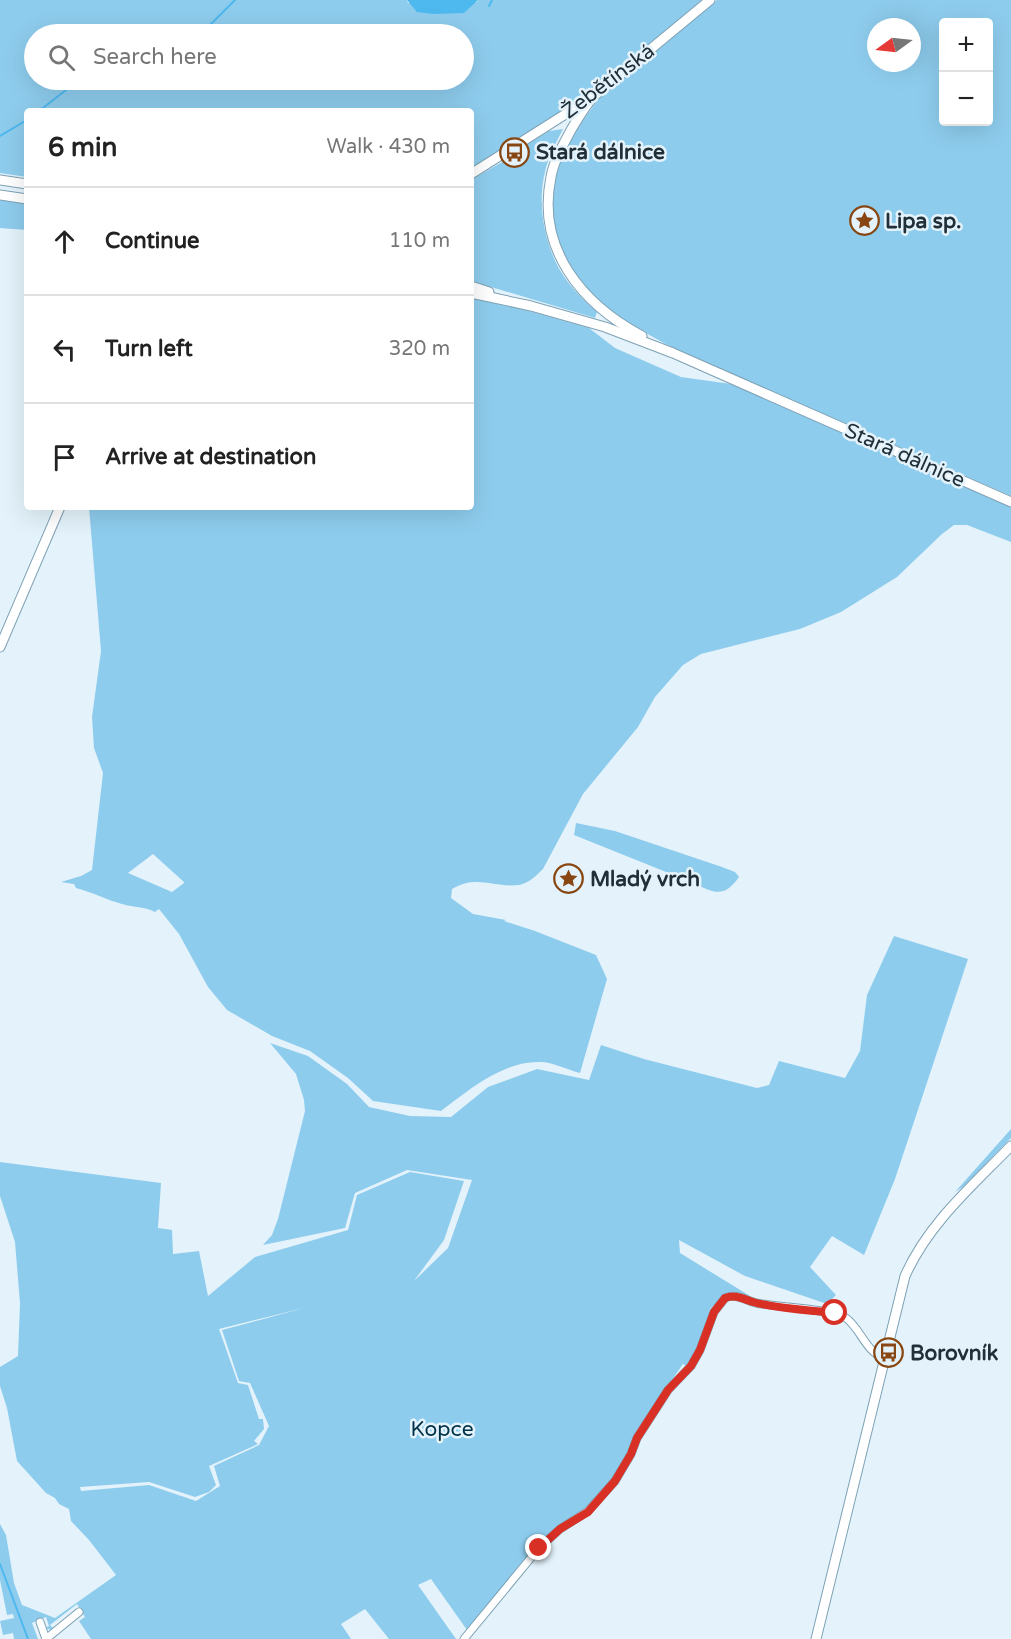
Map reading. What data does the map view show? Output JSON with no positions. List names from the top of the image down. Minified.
{"streets":{"street":["Žebětínská","Stará dálnice"]},"parks":["Kopce"],"places":{"bus stop":["Stará dálnice","Borovník"],"place":["Lipa sp.","Mladý vrch"]},"north":"left","page":{"map_buttons":["+","−"],"search":"Search here","heading":["6 min","Walk · 430 m"],"list":[["Continue","110 m"],["Turn left","320 m"],"Arrive at destination"]}}
